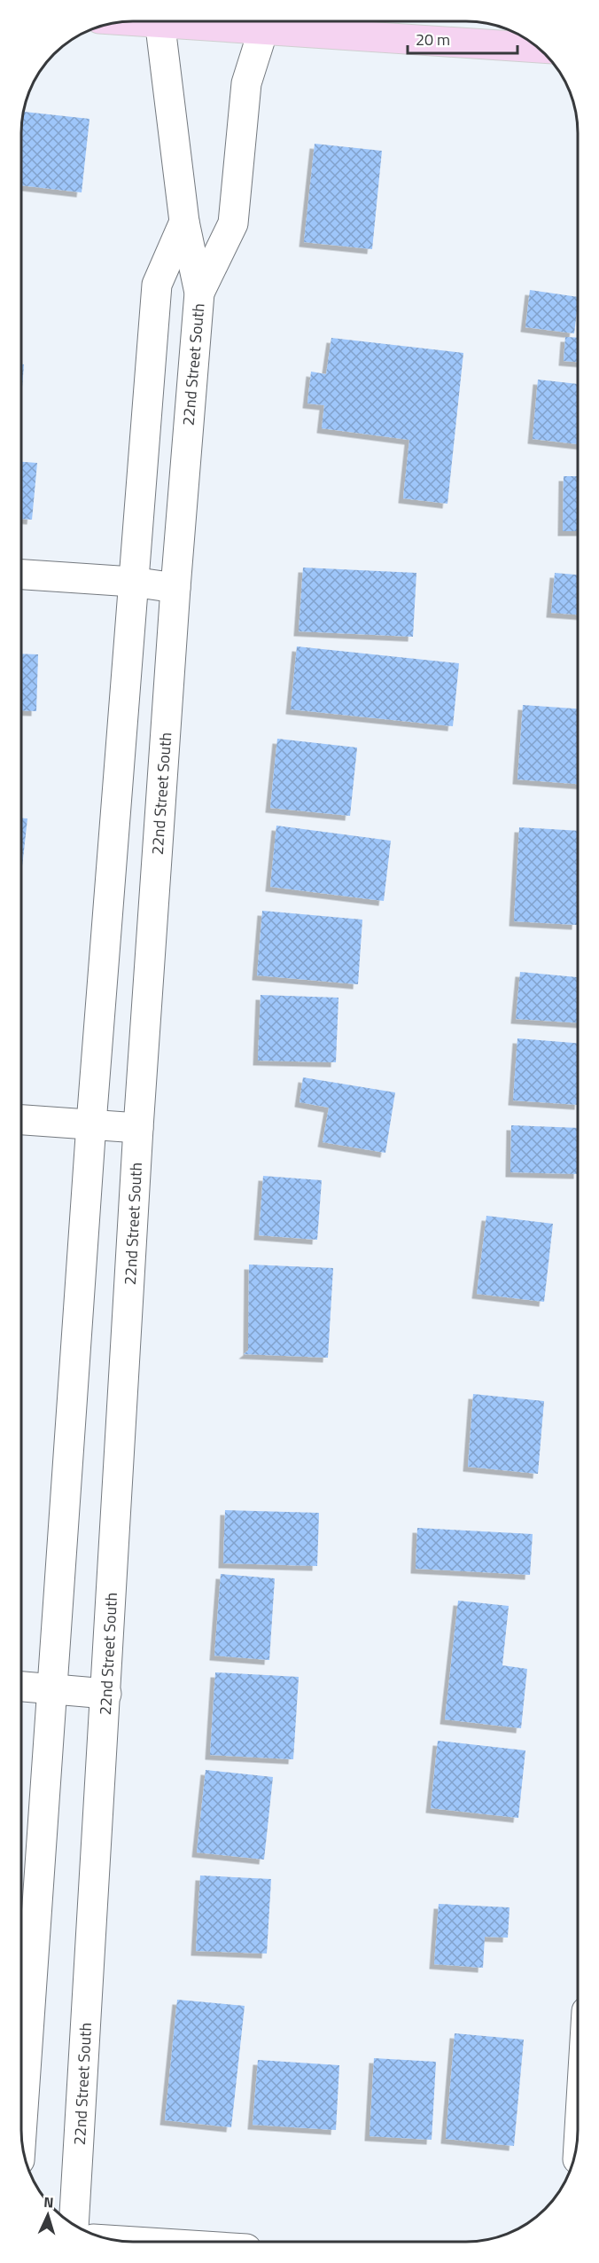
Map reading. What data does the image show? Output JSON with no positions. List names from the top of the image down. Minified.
{"streets":{"street":["22nd Street South"]},"scale_bar":"20 m","north":"top"}
